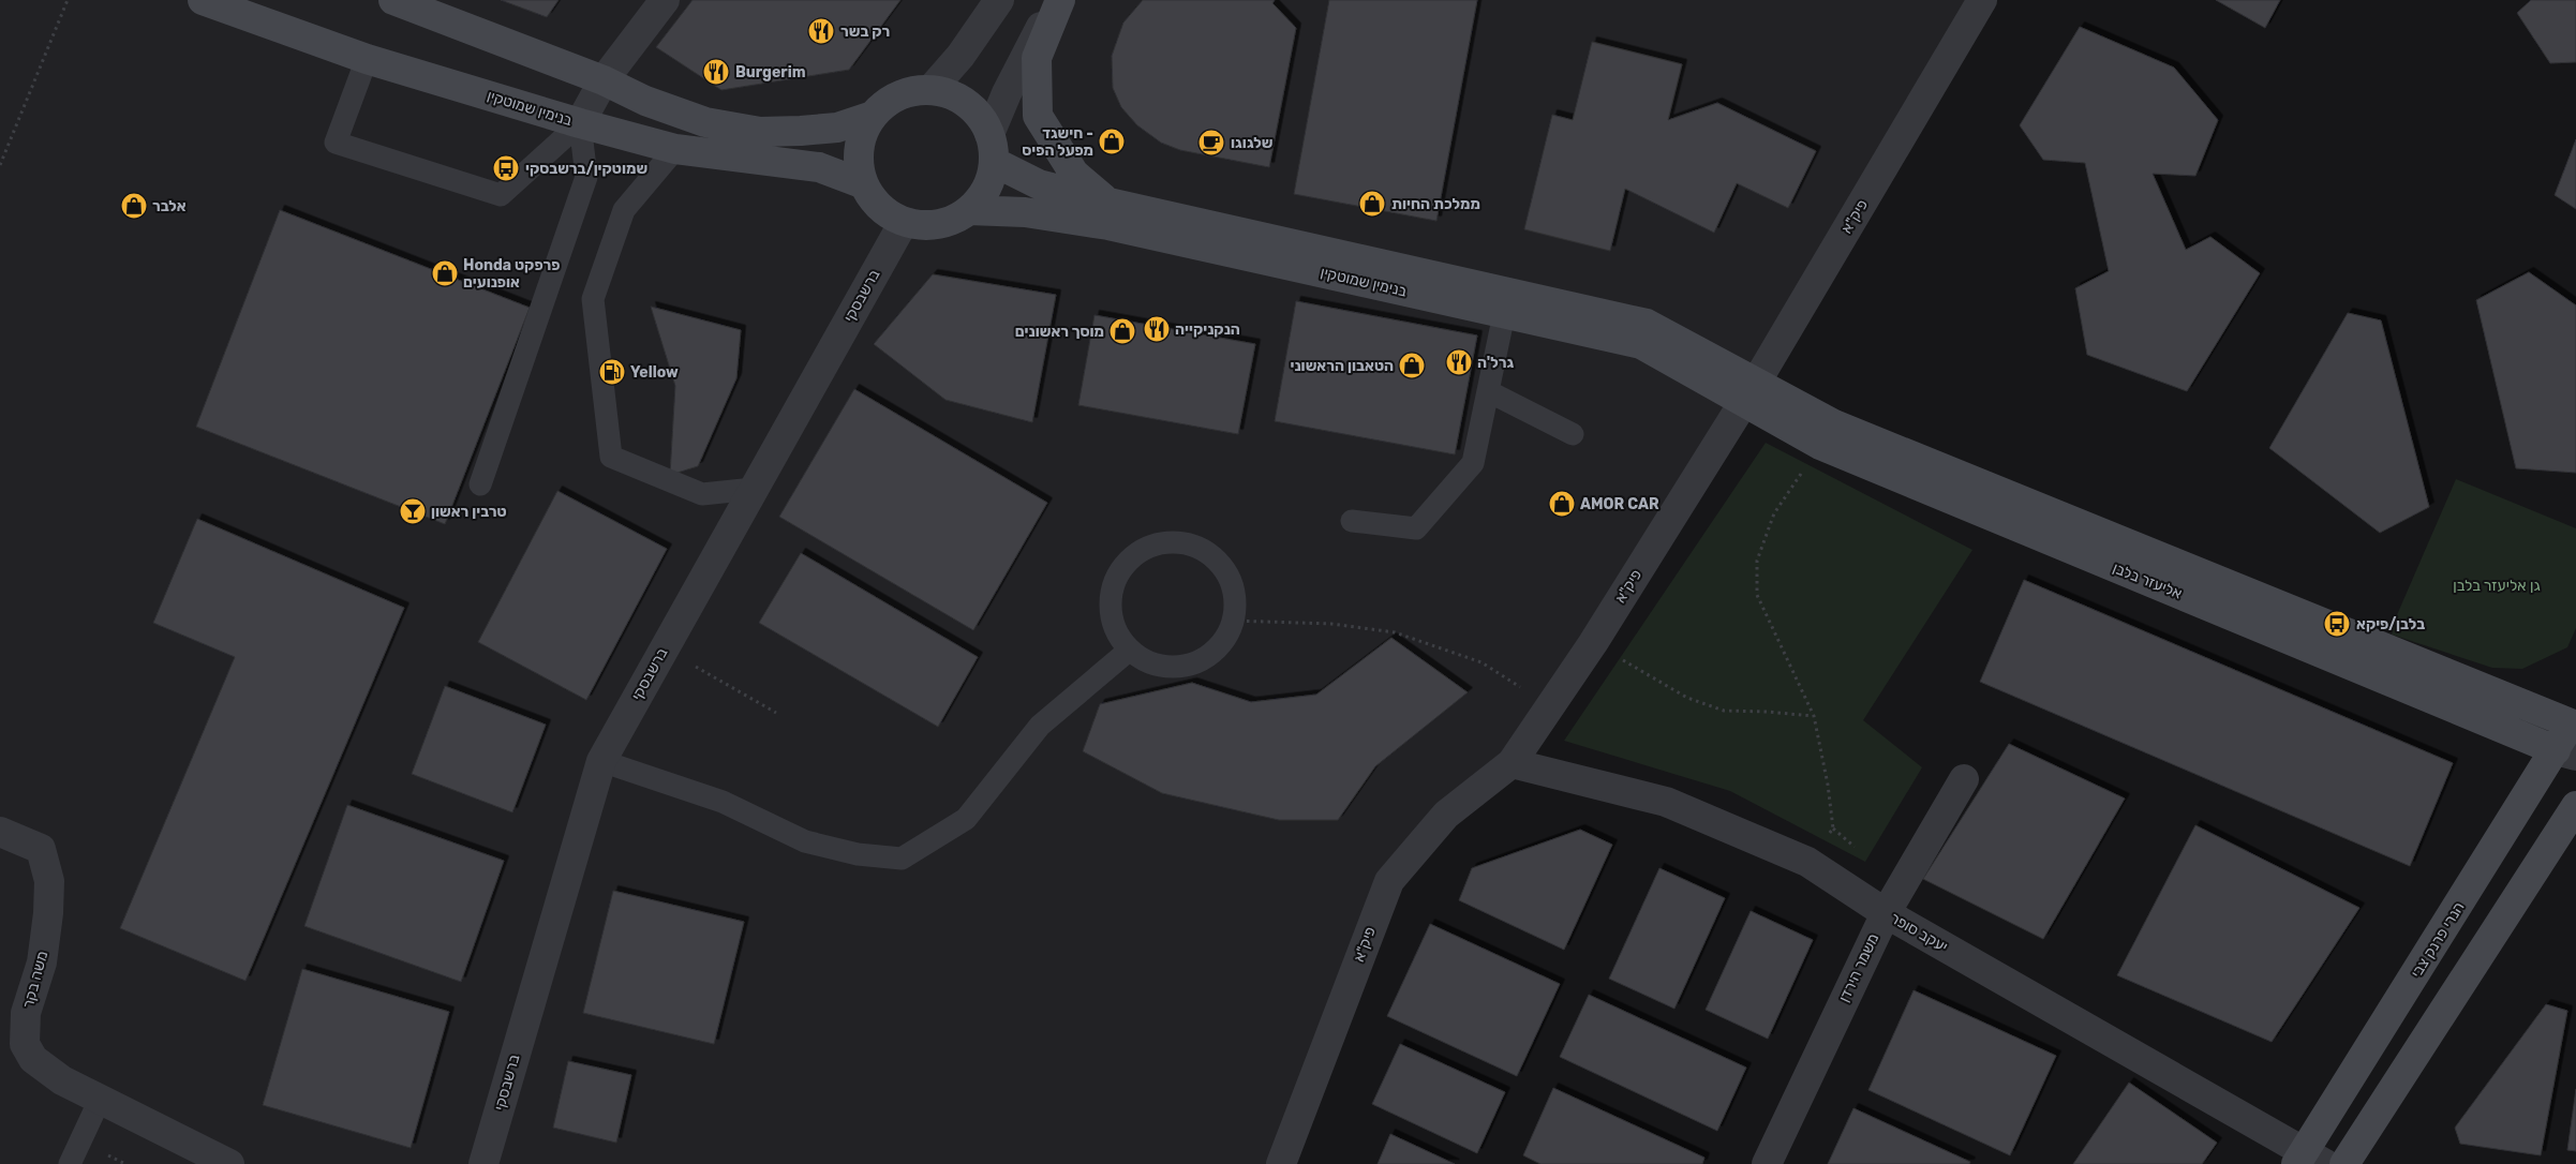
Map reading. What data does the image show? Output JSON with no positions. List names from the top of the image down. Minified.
{"streets":{"street":["בנימין שמוטקין","פיק\"א","ברשבסקי","אליעזר בלבן","יעקב סופר","הנרי פרנק צבי","משמר הירדן","משה בקר"]},"crossings":[["בנימין שמוטקין","פיק\"א"],["בנימין שמוטקין","ברשבסקי"],["בנימין שמוטקין","אליעזר בלבן"],["פיק\"א","אליעזר בלבן"],["פיק\"א","יעקב סופר"],["אליעזר בלבן","הנרי פרנק צבי"],["יעקב סופר","הנרי פרנק צבי"],["יעקב סופר","משמר הירדן"]],"parks":["גן אליעזר בלבן"],"places":{"restaurant":["רק בשר","Burgerim","הנקניקייה","גרל'ה"],"shop":["חישגד - מפעל הפיס","ממלכת החיות","אלבר","Honda פרפקט אופנועים","מוסך ראשונים","הטאבון הראשוני","AMOR CAR"],"cafe":["שלגוגו"],"bus stop":["שמוטקין/ברשבסקי","בלבן/פיקא"],"fuel station":["Yellow"],"bar":["טרבין ראשון"]}}
